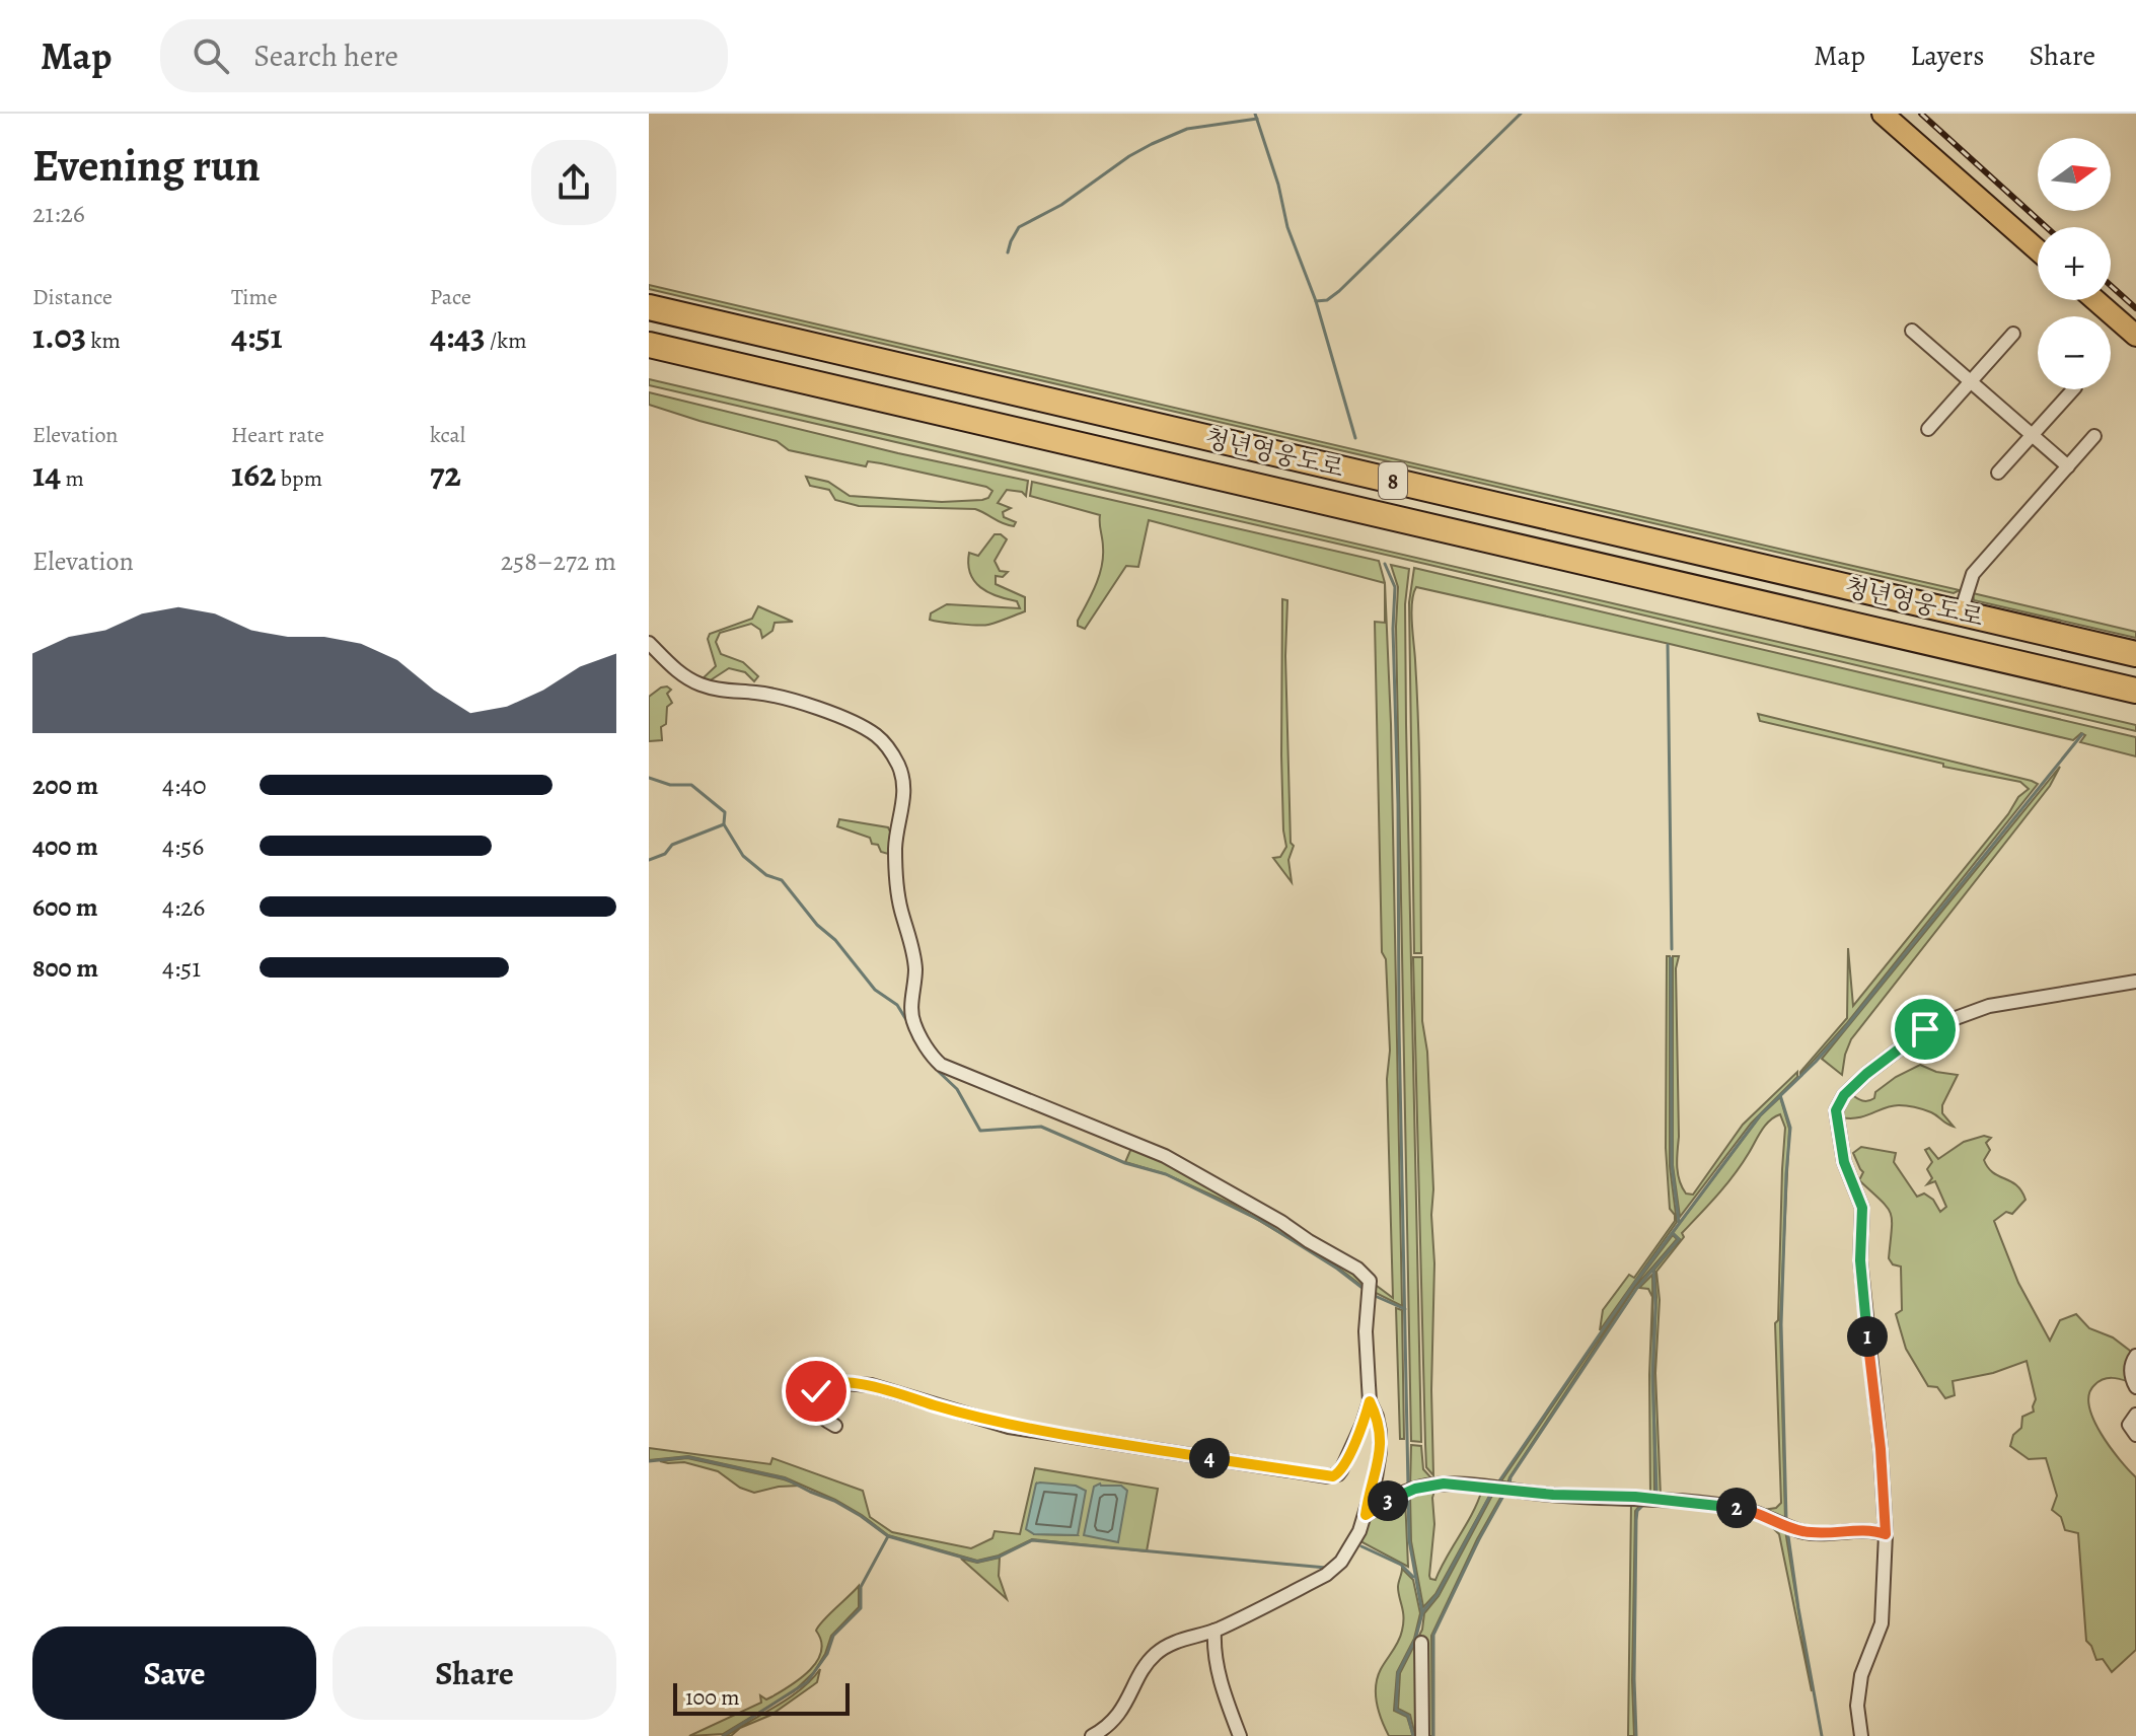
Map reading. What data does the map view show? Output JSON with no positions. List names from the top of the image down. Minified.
{"streets":{"highway":["청년영웅도로","8"]},"scale_bar":"100 m","north":"right","page":{"header":"Map","search":"Search here","nav":["Map","Layers","Share"],"heading":["Evening run","21:26"],"map_buttons":["+","−"],"stats":[["Distance","1.03 km"],["Time","4:51"],["Pace","4:43 /km"],["Elevation","14 m"],["Heart rate","162 bpm"],["kcal","72"]],"chart":["Elevation","258–272 m"],"list":[{"name":"200 m","note":"4:40"},{"name":"400 m","note":"4:56"},{"name":"600 m","note":"4:26"},{"name":"800 m","note":"4:51"}],"pins":["1","4","3","2"],"buttons":["Save","Share"],"scale":"100 m"}}
